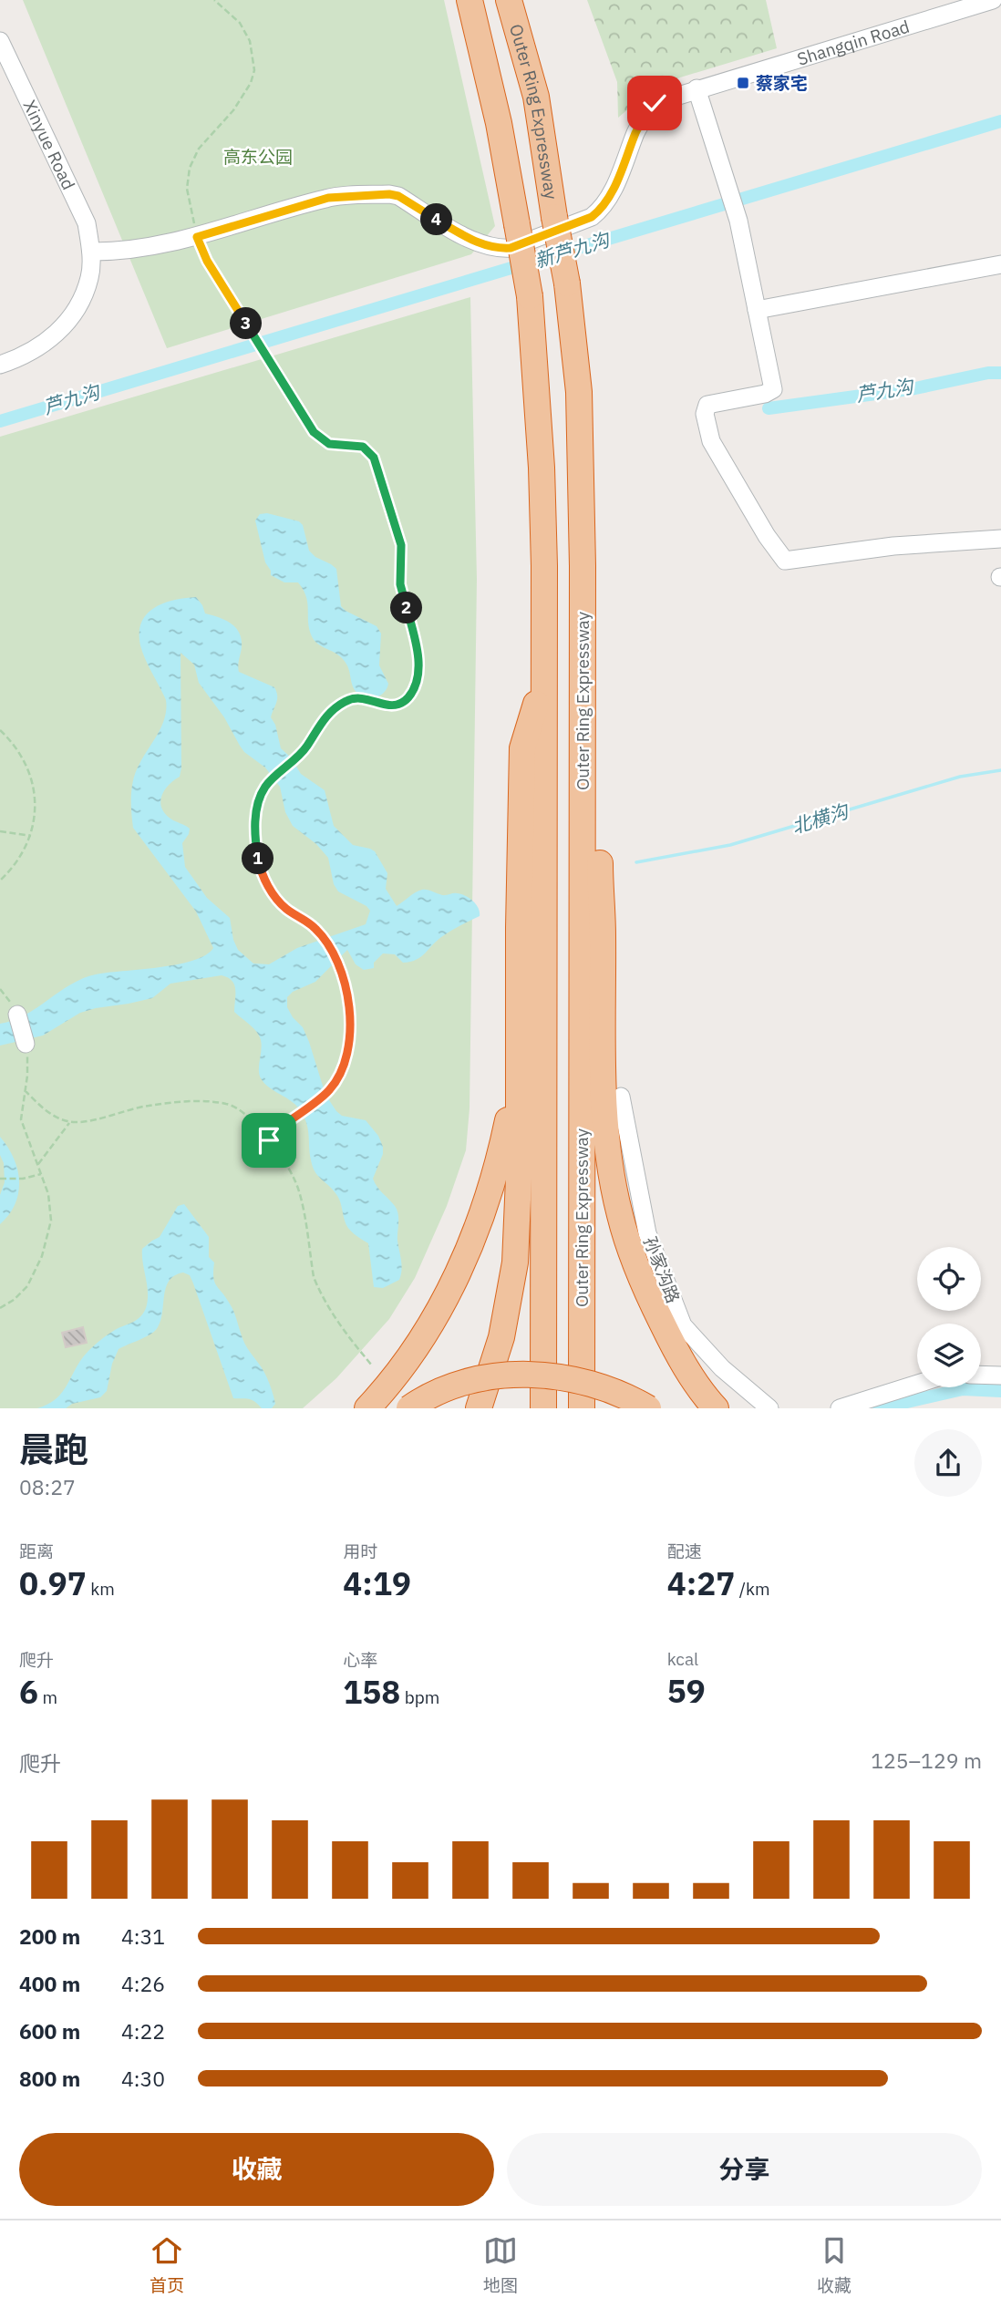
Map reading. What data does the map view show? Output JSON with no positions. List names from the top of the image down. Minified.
{"streets":{"highway":["Outer Ring Expressway"],"street":["Shangqin Road","Xinyue Road","孙家沟路"]},"crossings":[["Shangqin Road","Xinyue Road"]],"water":["新芦九沟","芦九沟","北横沟"],"parks":["高东公园"],"places":{"transit":["蔡家宅"]},"page":{"pins":["4","3","2","1"],"heading":["晨跑","08:27"],"stats":[["距离","0.97 km"],["用时","4:19"],["配速","4:27 /km"],["爬升","6 m"],["心率","158 bpm"],["kcal","59"]],"chart":["爬升","125–129 m"],"list":[{"name":"200 m","note":"4:31"},{"name":"400 m","note":"4:26"},{"name":"600 m","note":"4:22"},{"name":"800 m","note":"4:30"}],"buttons":["收藏","分享"],"tabs":["首页","地图","收藏"]}}
